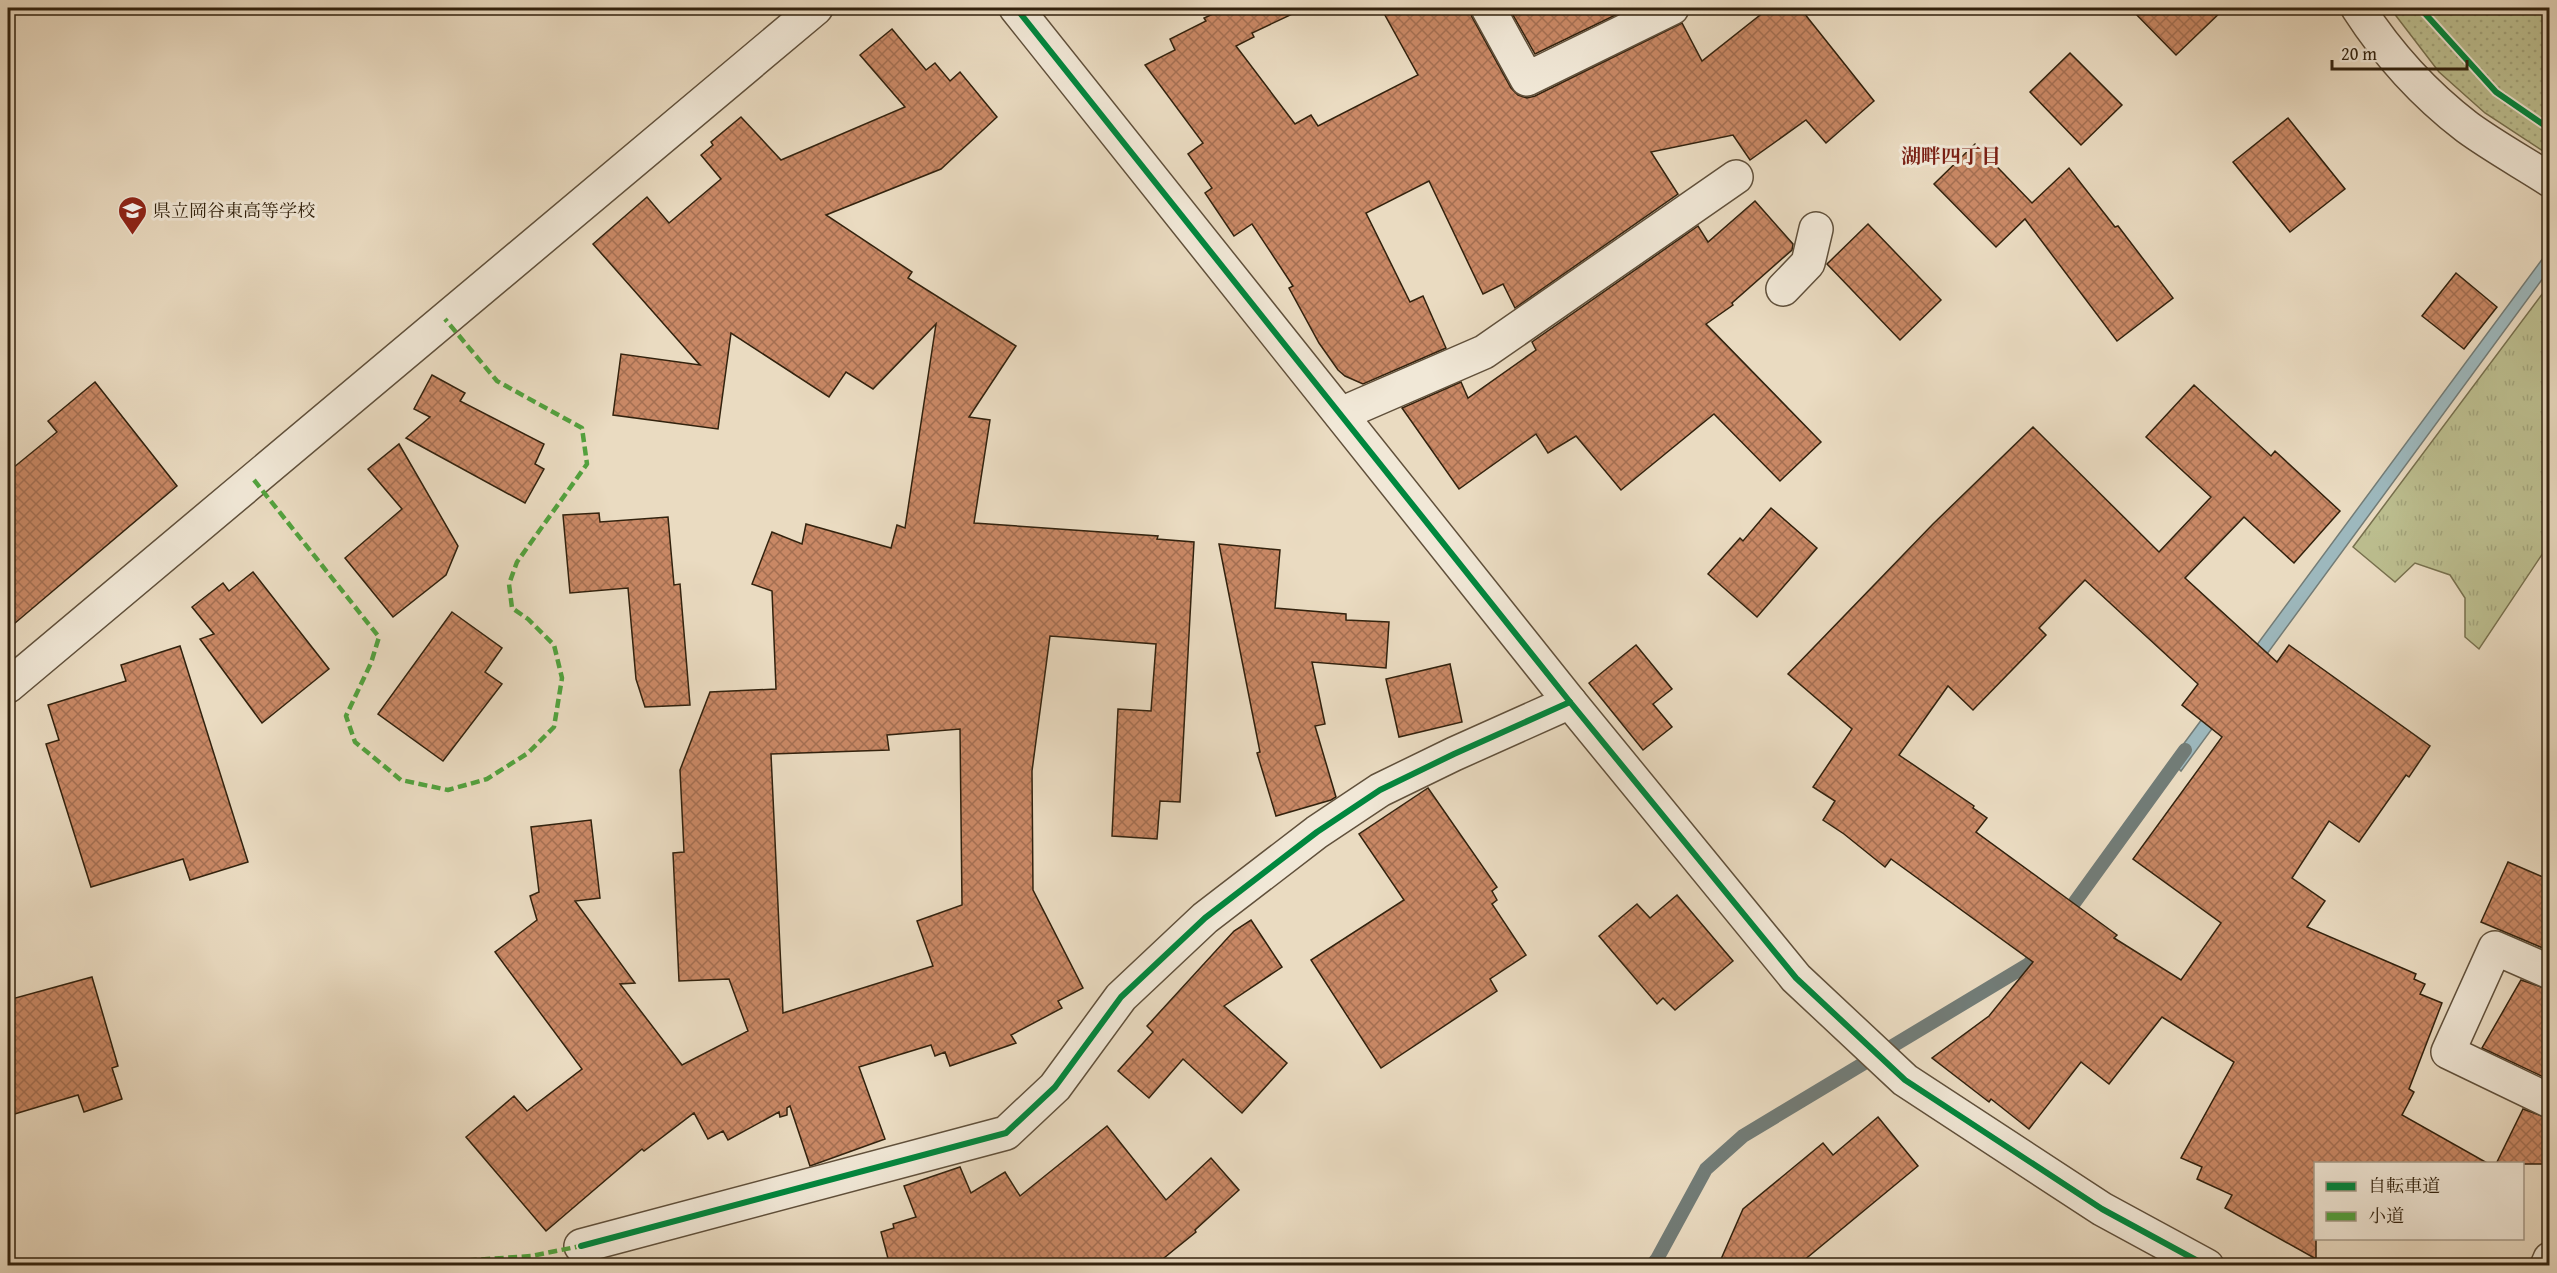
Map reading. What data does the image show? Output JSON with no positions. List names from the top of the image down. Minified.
{"districts":["湖畔四丁目"],"places":{"school or university":["県立岡谷東高等学校"]},"legend":["自転車道","小道"],"scale_bar":"20 m"}
